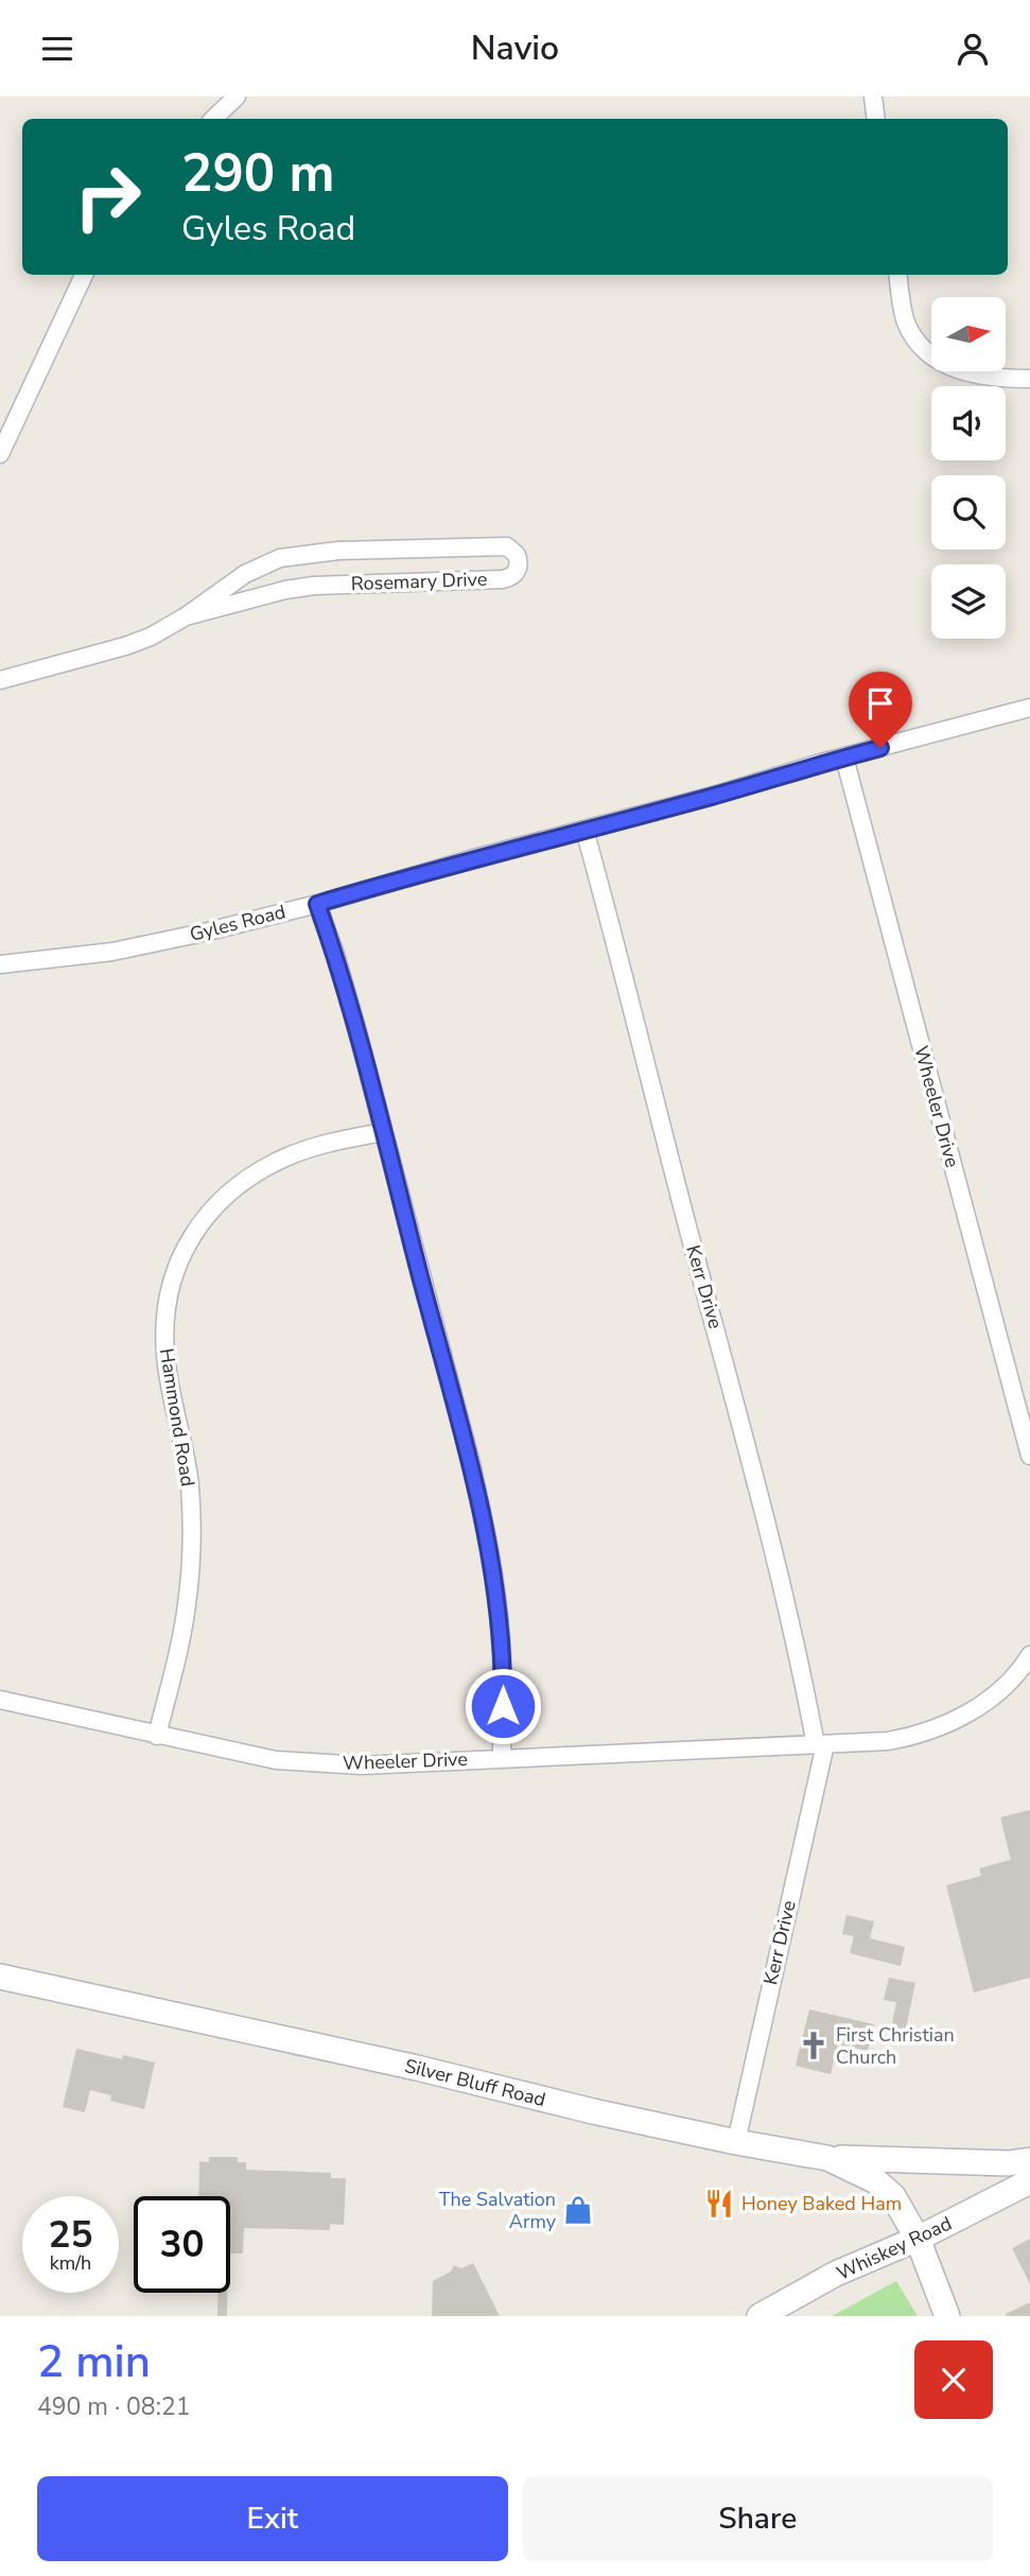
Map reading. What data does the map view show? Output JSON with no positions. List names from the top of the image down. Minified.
{"streets":{"street":["Rosemary Drive","Gyles Road","Wheeler Drive","Kerr Drive","Hammond Road","Silver Bluff Road","Whiskey Road"]},"crossings":[["Gyles Road","Wheeler Drive"],["Gyles Road","Kerr Drive"],["Wheeler Drive","Kerr Drive"],["Wheeler Drive","Hammond Road"],["Kerr Drive","Silver Bluff Road"],["Silver Bluff Road","Whiskey Road"]],"places":{"church":["First Christian Church"],"restaurant":["Honey Baked Ham"],"shop":["The Salvation Army"]},"north":"right","page":{"header":"Navio","turn":["290 m","Gyles Road"],"speed":"25 km/h","limit":"30","heading":["2 min","490 m · 08:21"],"buttons":["Exit","Share"]}}
